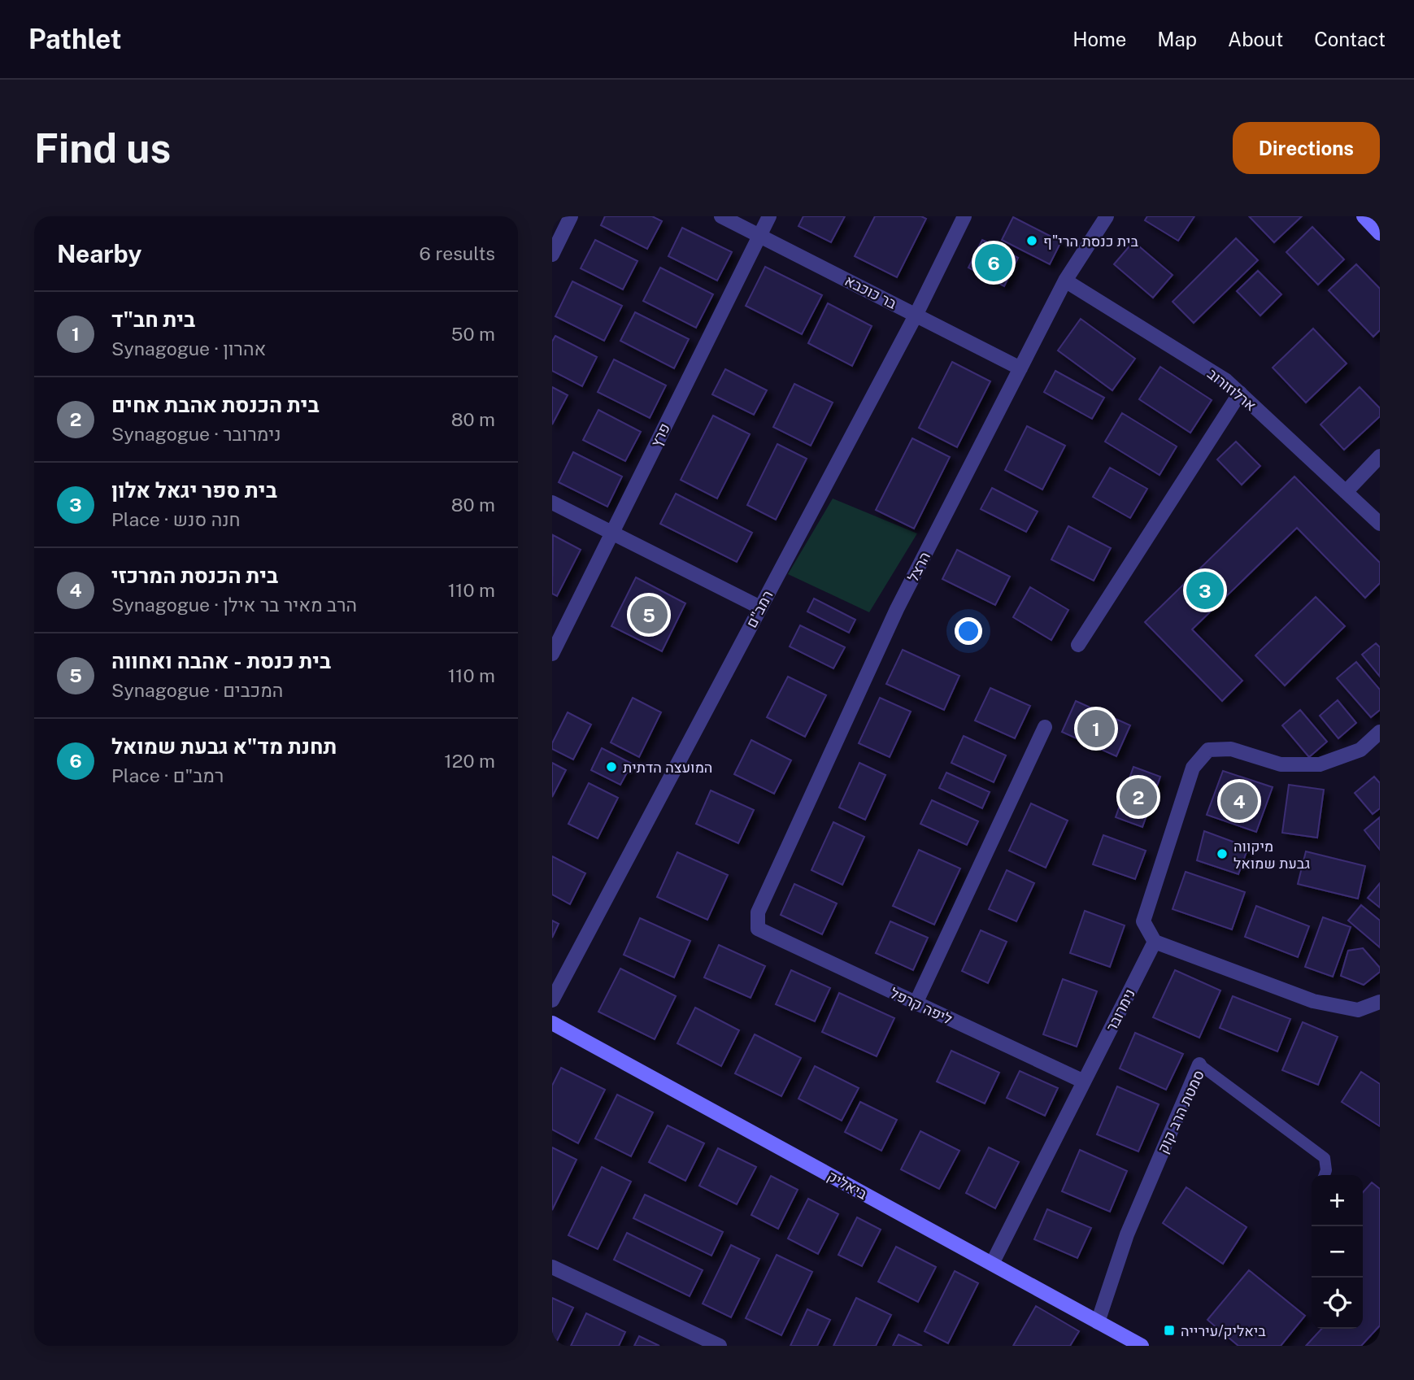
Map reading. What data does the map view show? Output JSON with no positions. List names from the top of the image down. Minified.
{"streets":{"street":["בר כוכבא","ארלוזורוב","פרץ","הרצל","רמב\"ם","ליפה קרפל","נימרובר","סמטת הרב קוק","ביאליק"]},"crossings":[["בר כוכבא","פרץ"],["בר כוכבא","הרצל"],["בר כוכבא","רמב\"ם"],["ארלוזורוב","הרצל"],["הרצל","ליפה קרפל"],["ליפה קרפל","נימרובר"],["נימרובר","ביאליק"],["סמטת הרב קוק","ביאליק"]],"places":{"other":["בית כנסת הרי\"ף","המועצה הדתית","מיקווה גבעת שמואל"],"transit":["ביאליק/עירייה"]},"page":{"header":"Pathlet","nav":["Home","Map","About","Contact"],"buttons":"Directions","title":"Find us","heading":["Nearby","6 results"],"pins":["6","3","5","1","2","4"],"list":[{"mark":"1","name":"בית חב\"ד","note":"Synagogue · אהרון","value":"50 m"},{"mark":"2","name":"בית הכנסת אהבת אחים","note":"Synagogue · נימרובר","value":"80 m"},{"mark":"3","name":"בית ספר יגאל אלון","note":"Place · חנה סנש","value":"80 m"},{"mark":"4","name":"בית הכנסת המרכזי","note":"Synagogue · הרב מאיר בר אילן","value":"110 m"},{"mark":"5","name":"בית כנסת - אהבה ואחווה","note":"Synagogue · המכבים","value":"110 m"},{"mark":"6","name":"תחנת מד\"א גבעת שמואל","note":"Place · רמב\"ם","value":"120 m"}],"map_buttons":["+","−"]}}
